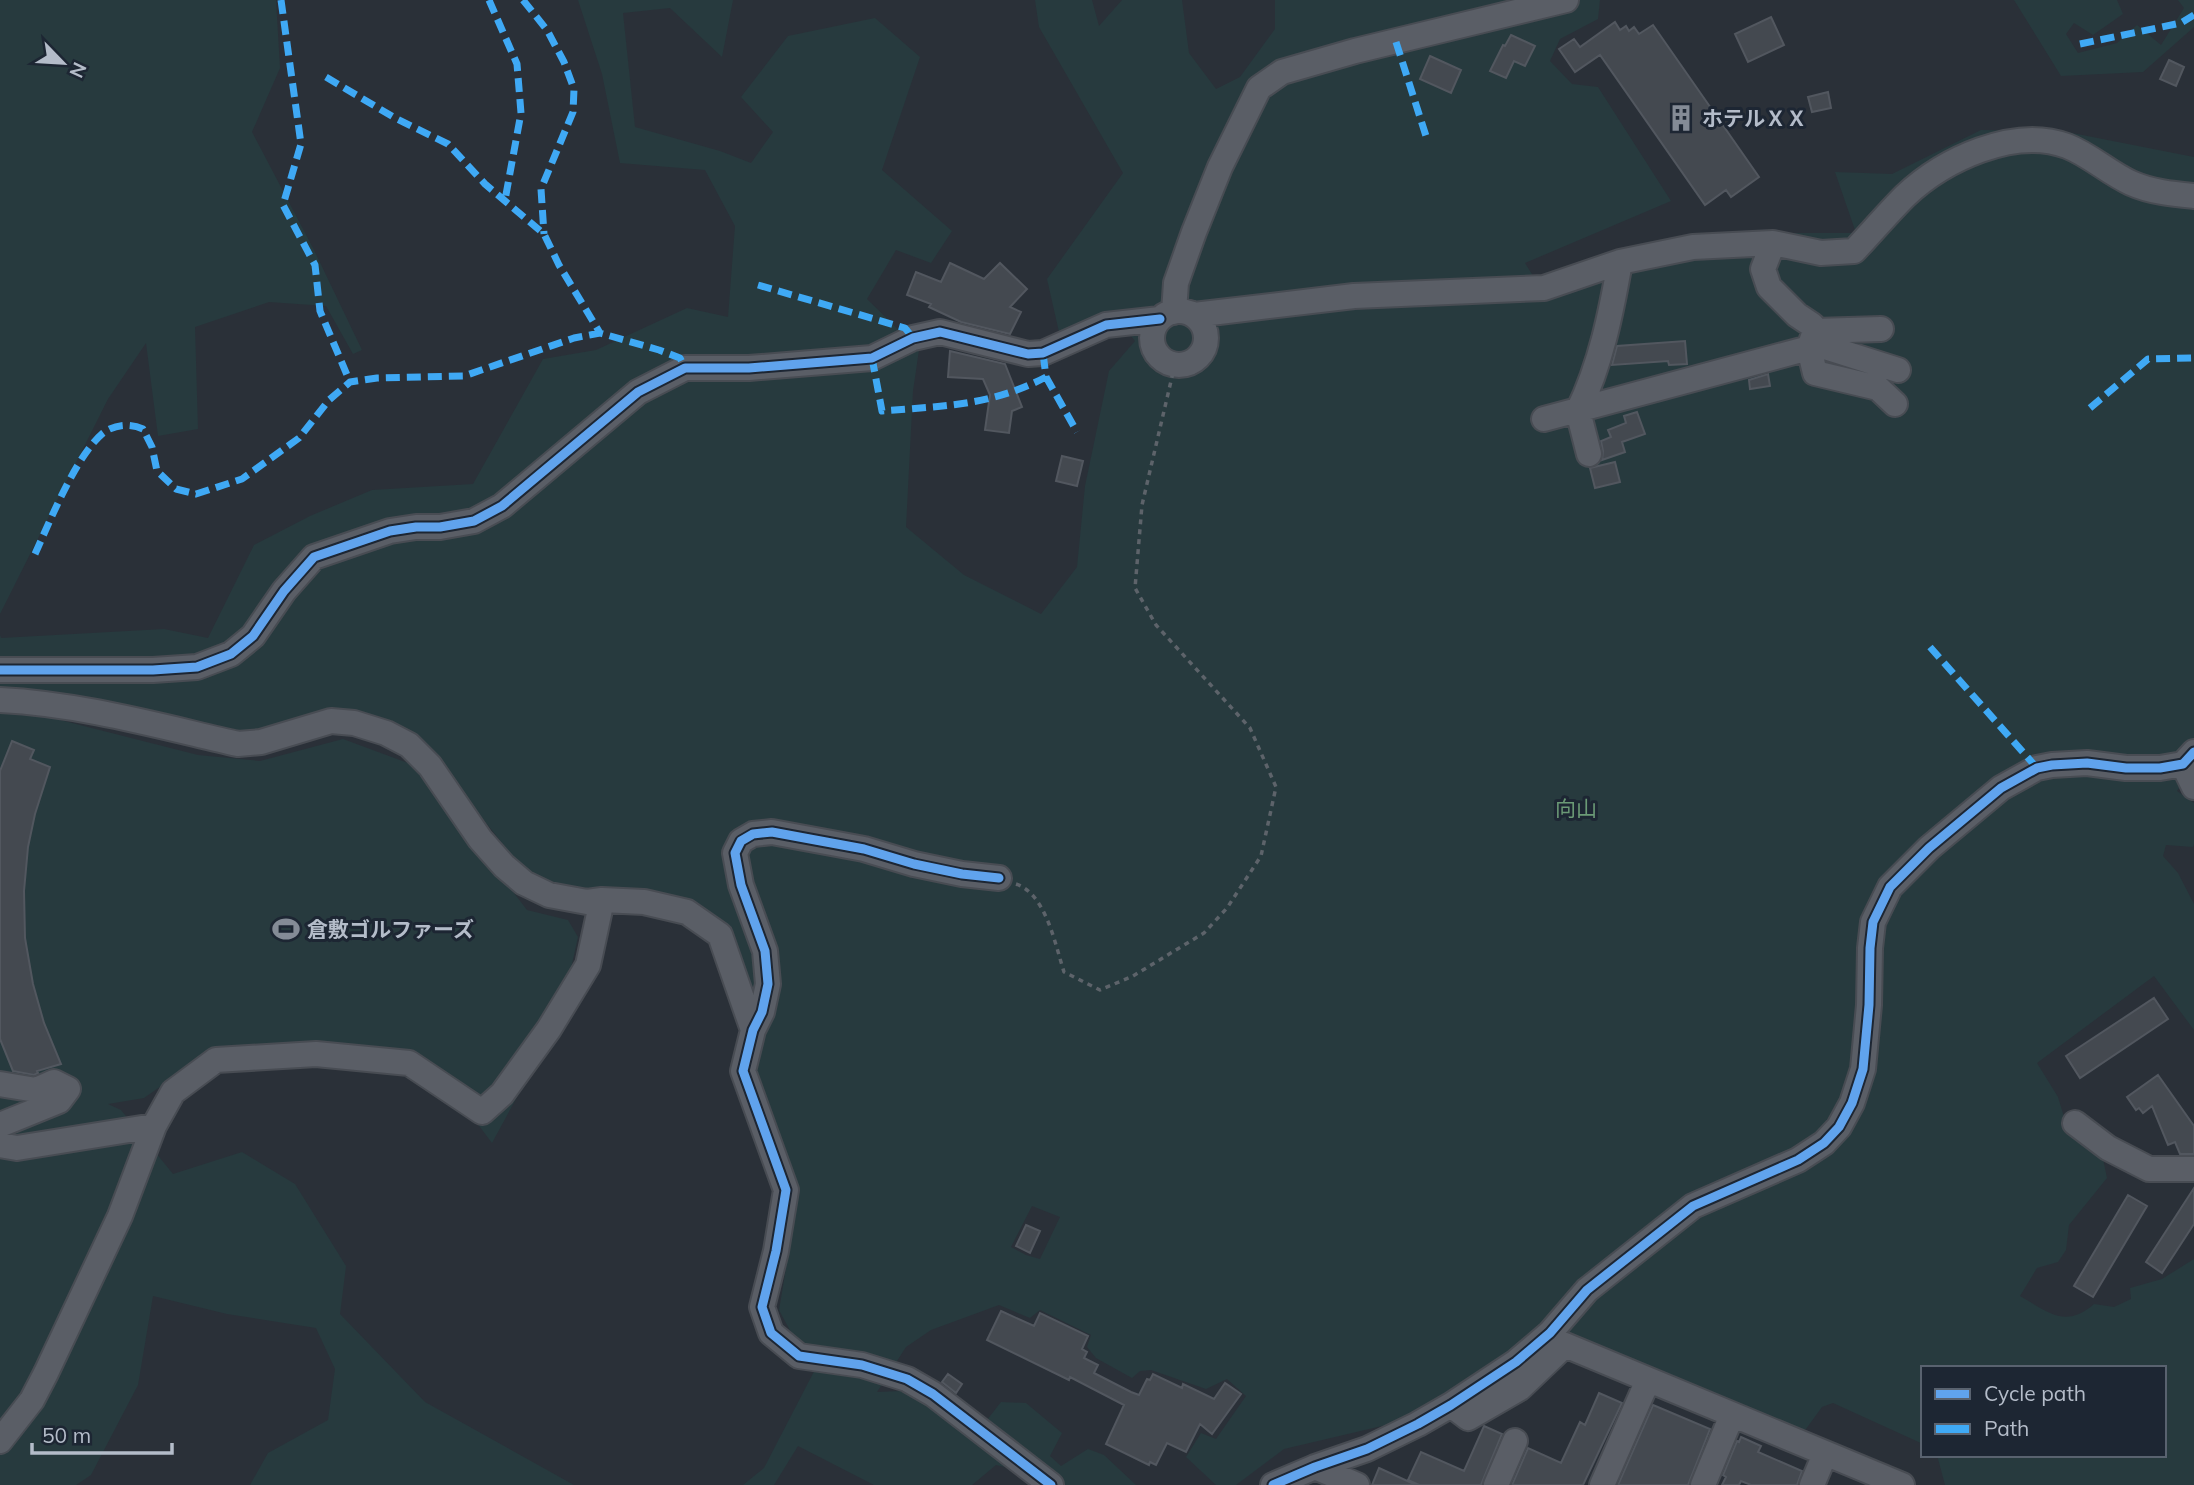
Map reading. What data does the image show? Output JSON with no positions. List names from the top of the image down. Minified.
{"parks":["向山"],"places":{"building":["ホテルＸＸ"],"sports":["倉敷ゴルファーズ"]},"legend":["Cycle path","Path"],"scale_bar":"50 m","north":"bottom right"}
